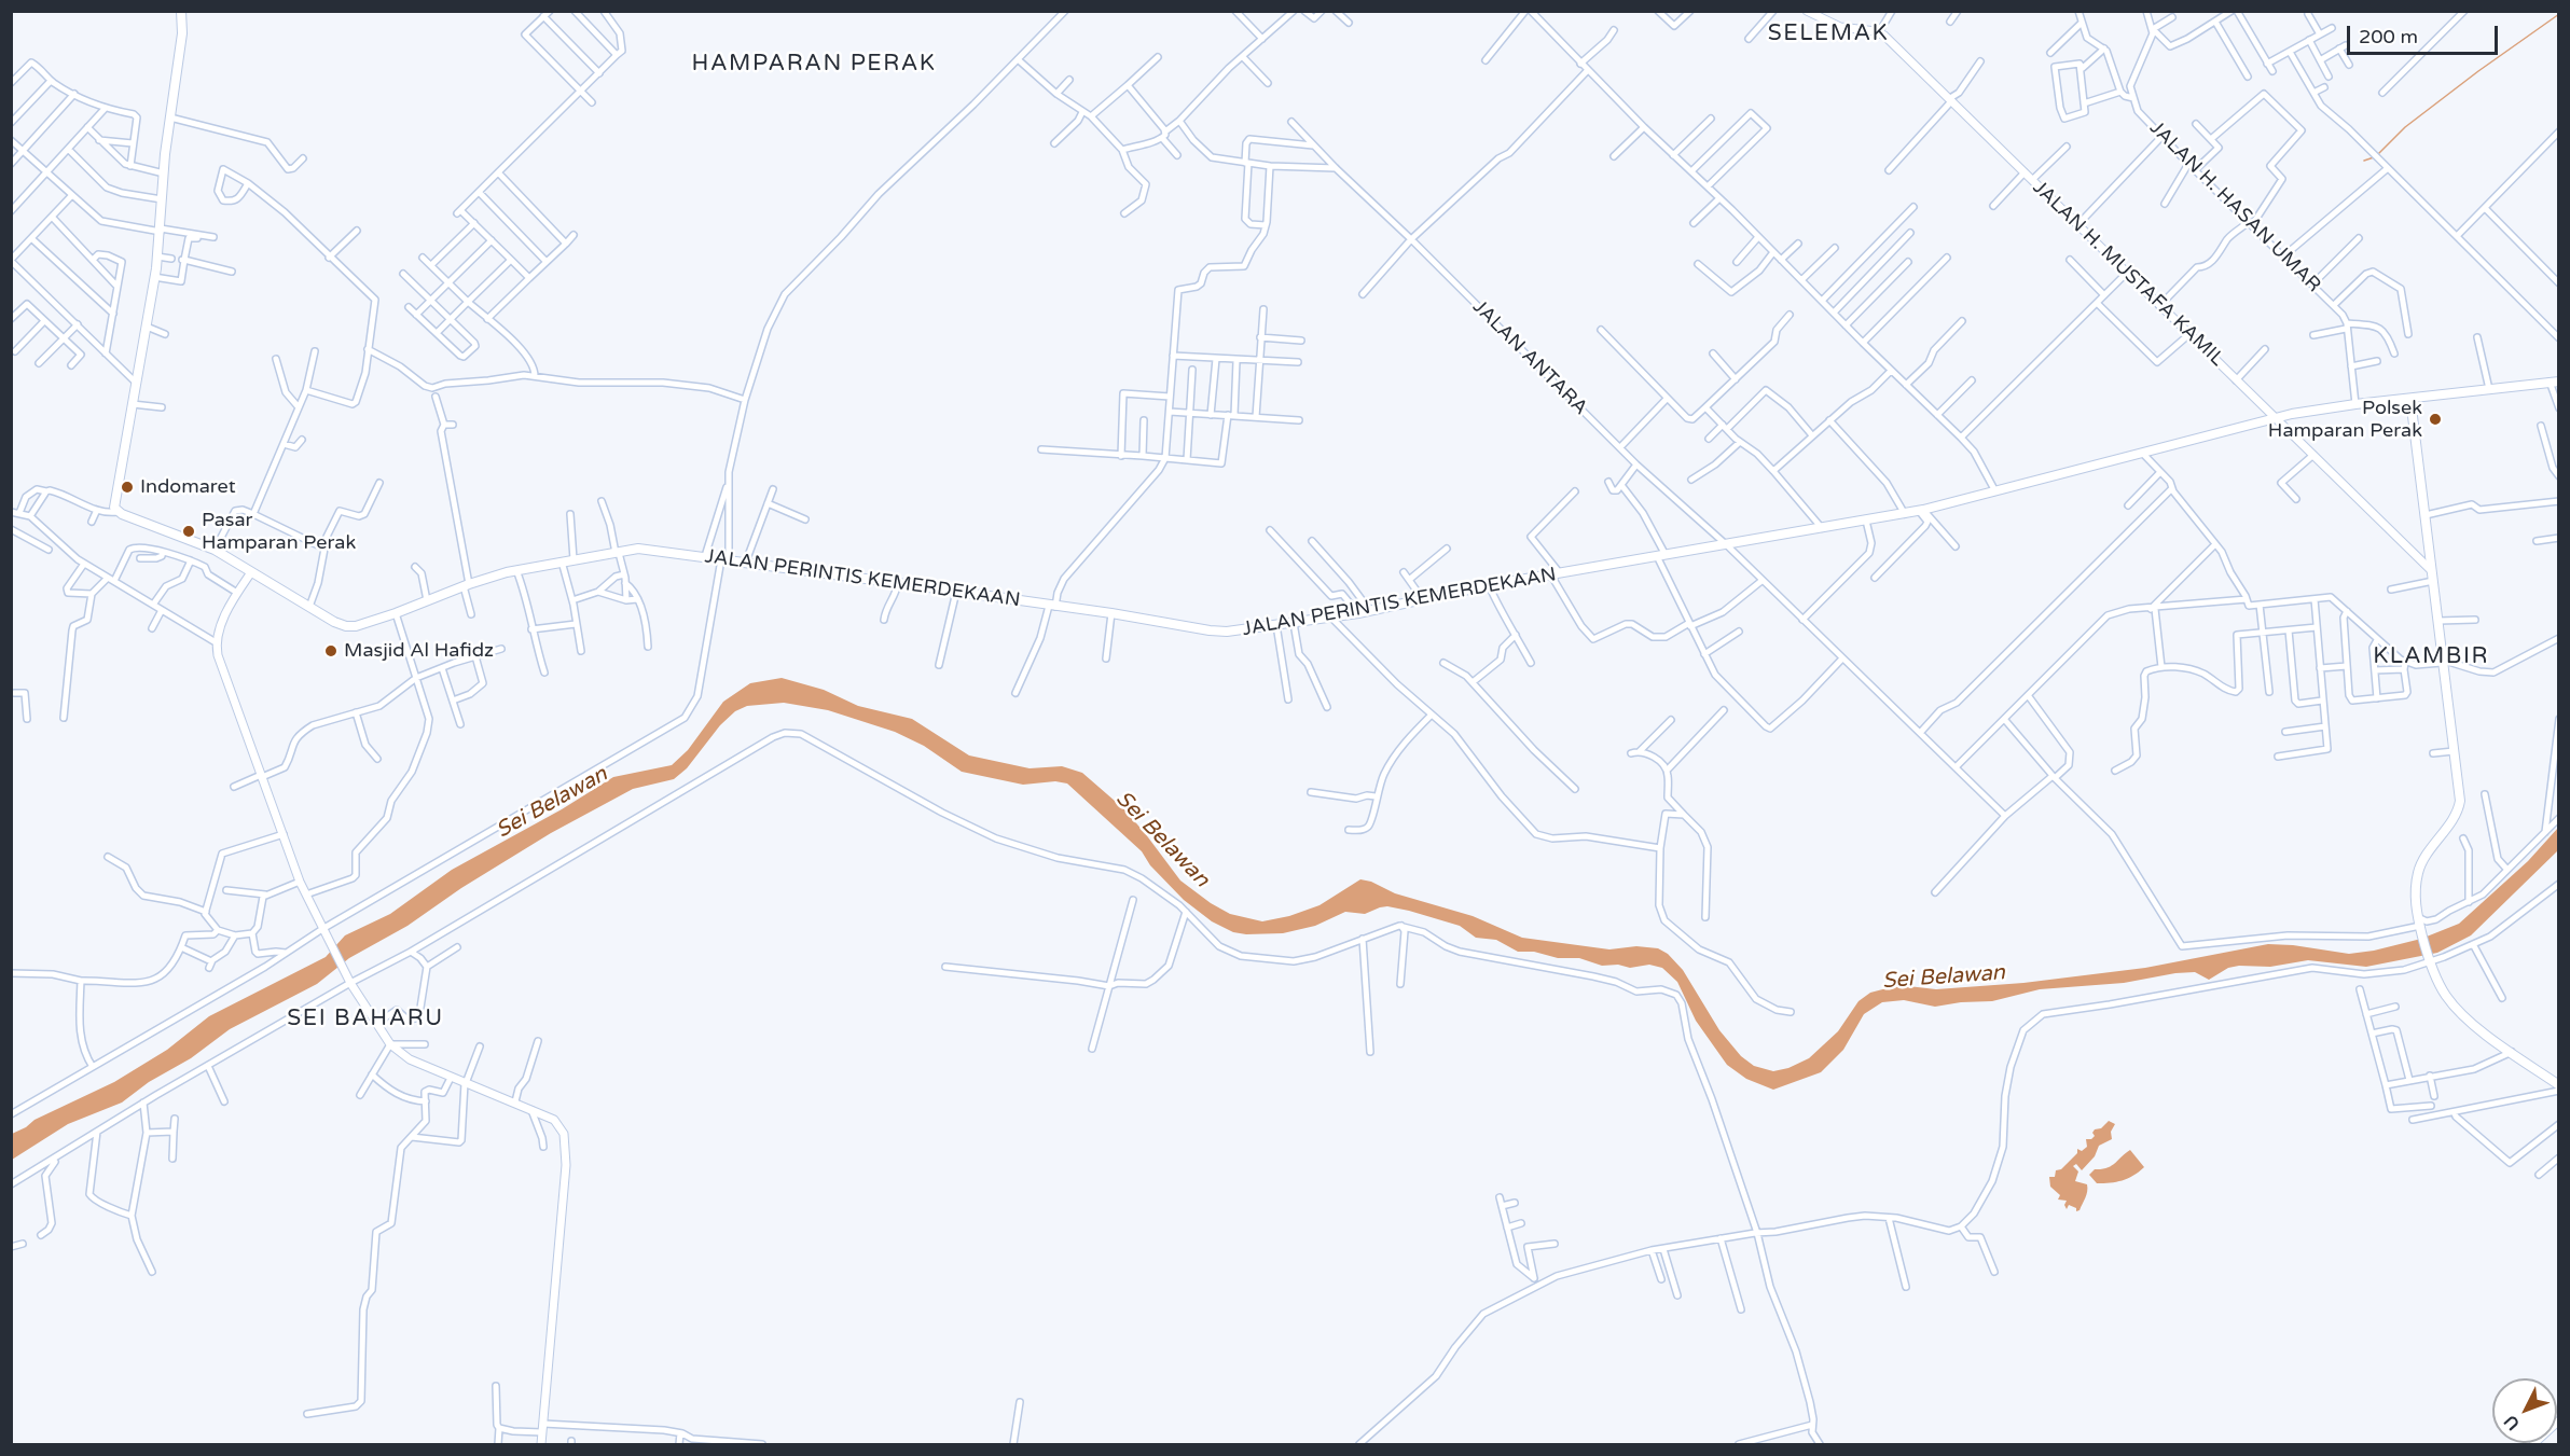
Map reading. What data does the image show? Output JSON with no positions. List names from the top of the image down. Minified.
{"streets":{"main road":["JALAN PERINTIS KEMERDEKAAN"],"street":["JALAN H. HASAN UMAR","JALAN H. MUSTAFA KAMIL","JALAN ANTARA"]},"crossings":[["JALAN H. HASAN UMAR","JALAN PERINTIS KEMERDEKAAN"],["JALAN H. MUSTAFA KAMIL","JALAN PERINTIS KEMERDEKAAN"],["JALAN ANTARA","JALAN PERINTIS KEMERDEKAAN"]],"districts":["SELEMAK","HAMPARAN PERAK","KLAMBIR","SEI BAHARU"],"water":["Sei Belawan"],"places":["Polsek Hamparan Perak","Indomaret","Pasar Hamparan Perak","Masjid Al Hafidz"],"scale_bar":"200 m","north":"bottom left"}
